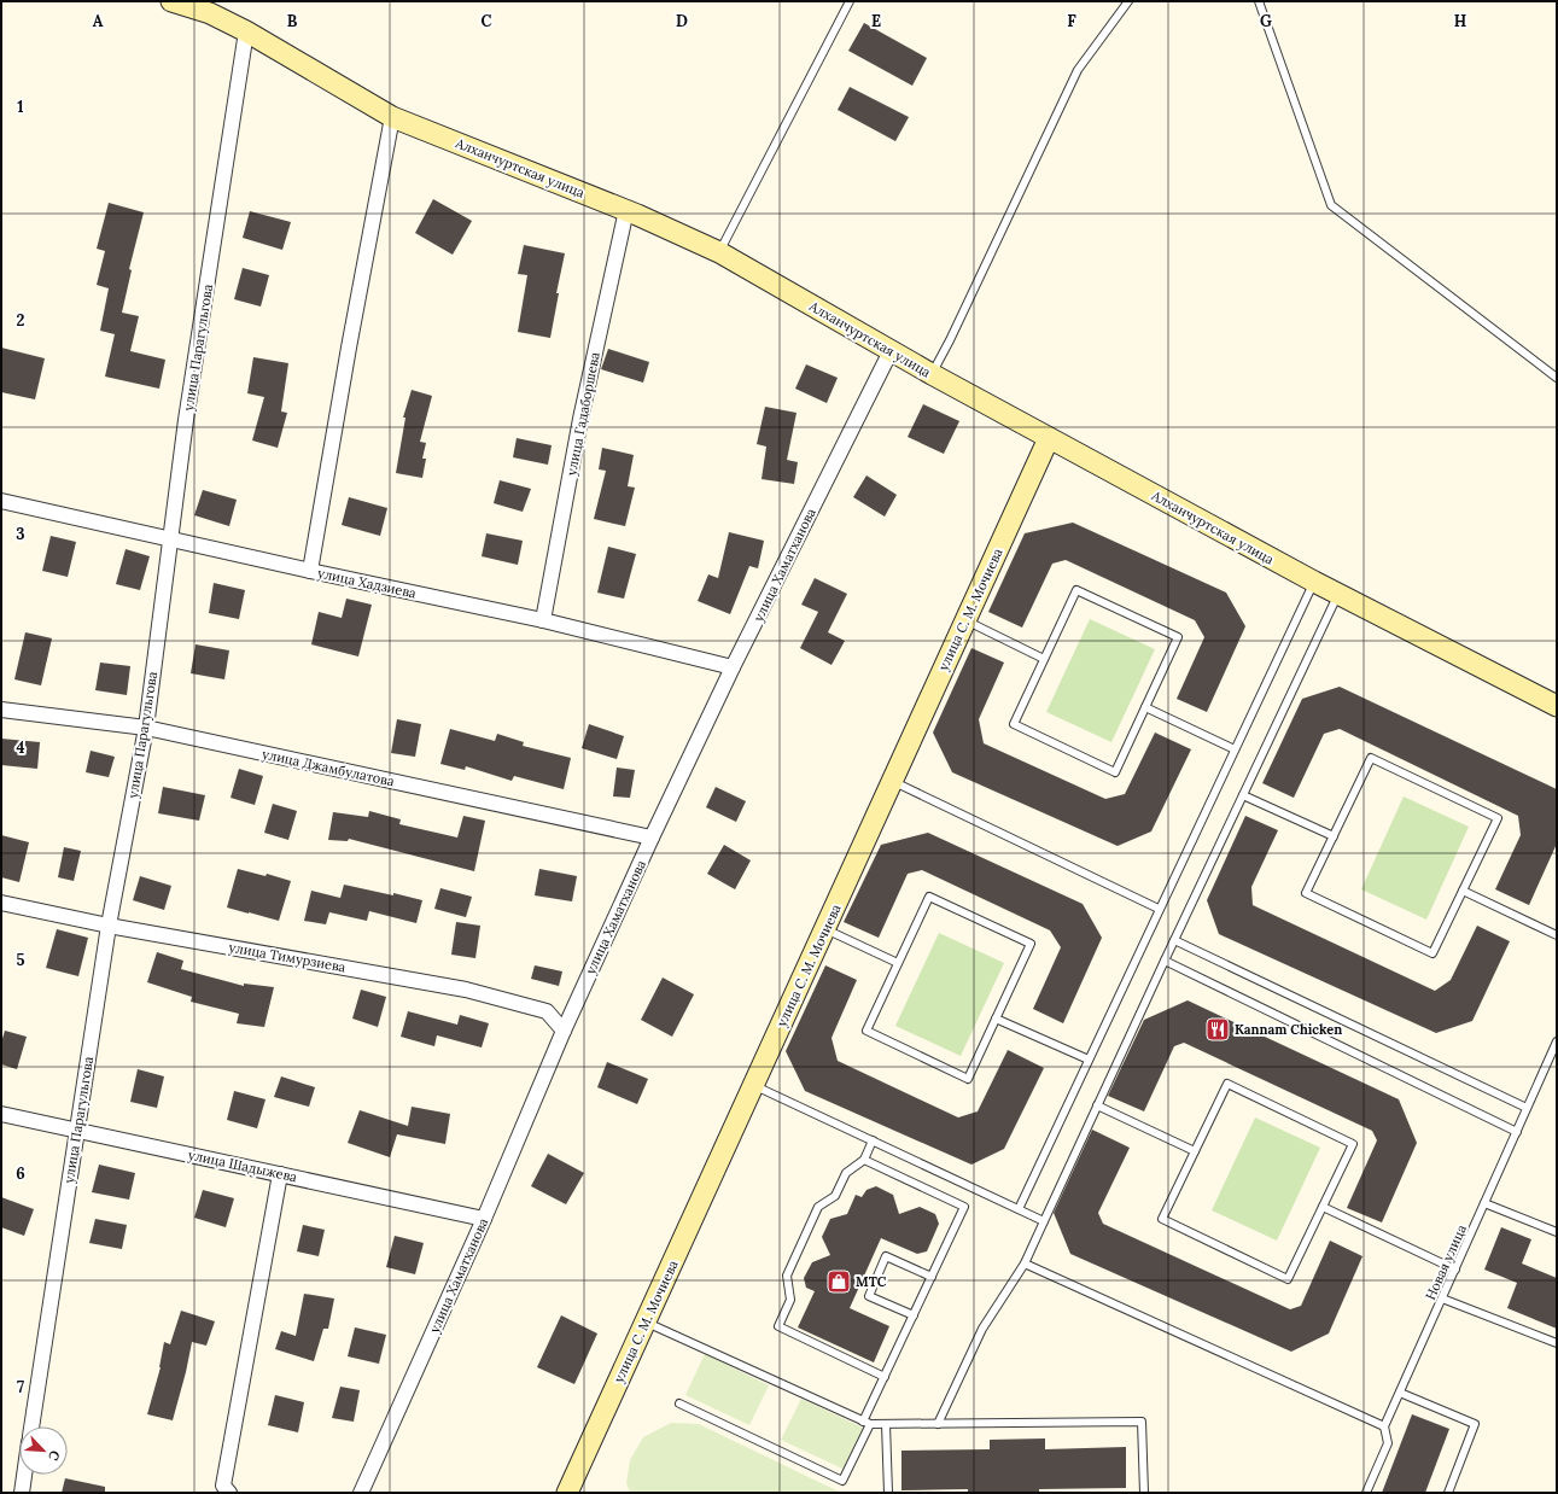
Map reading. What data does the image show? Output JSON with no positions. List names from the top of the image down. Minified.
{"streets":{"street":["Алханчуртская улица","улица Парагульгова","улица Гадаборшева","улица Хаматханова","улица Хадзиева","улица С. М. Мочиева","улица Джамбулатова","улица Тимурзиева","улица Шадыжева"],"lane":["Новая улица"]},"crossings":[["Алханчуртская улица","улица Парагульгова"],["Алханчуртская улица","улица Гадаборшева"],["Алханчуртская улица","улица Хаматханова"],["Алханчуртская улица","улица С. М. Мочиева"],["улица Парагульгова","улица Хадзиева"],["улица Парагульгова","улица Джамбулатова"],["улица Парагульгова","улица Тимурзиева"],["улица Парагульгова","улица Шадыжева"],["улица Гадаборшева","улица Хадзиева"],["улица Хаматханова","улица Хадзиева"],["улица Хаматханова","улица Джамбулатова"],["улица Хаматханова","улица Тимурзиева"],["улица Хаматханова","улица Шадыжева"]],"places":{"restaurant":["Kannam Chicken"],"shop":["МТС"]},"north":"bottom right","grid":{"columns":["A","B","C","D","E","F","G","H"],"rows":["1","2","3","4","5","6","7"]}}
